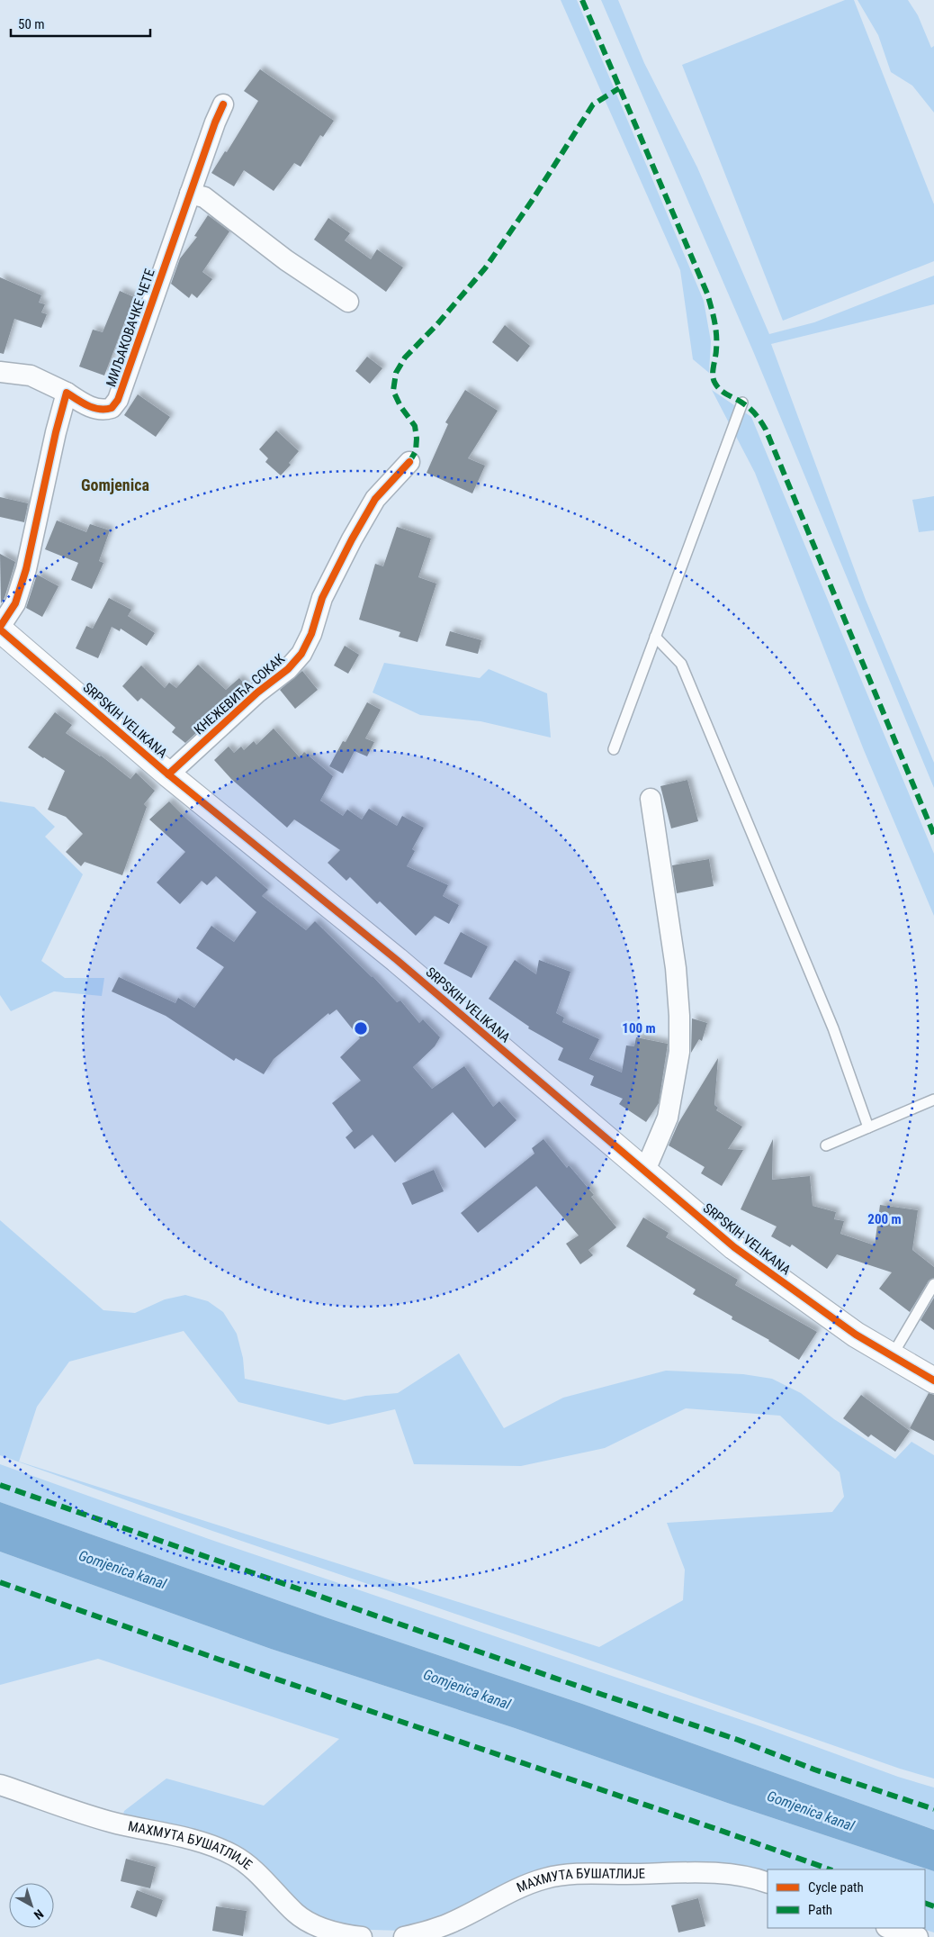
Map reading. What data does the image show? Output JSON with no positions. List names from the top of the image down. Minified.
{"streets":{"main road":["SRPSKIH VELIKANA"],"street":["МИЉАКОВАЧКЕ ЧЕТЕ","КНЕЖЕВИЋА СОКАК","МАХМУТА БУШАТЛИЈЕ"]},"crossings":[["КНЕЖЕВИЋА СОКАК","SRPSKIH VELIKANA"]],"districts":["Gomjenica"],"water":["Gomjenica kanal"],"legend":["Cycle path","Path"],"scale_bar":"50 m","north":"bottom right","rings":["100 m","200 m"]}
